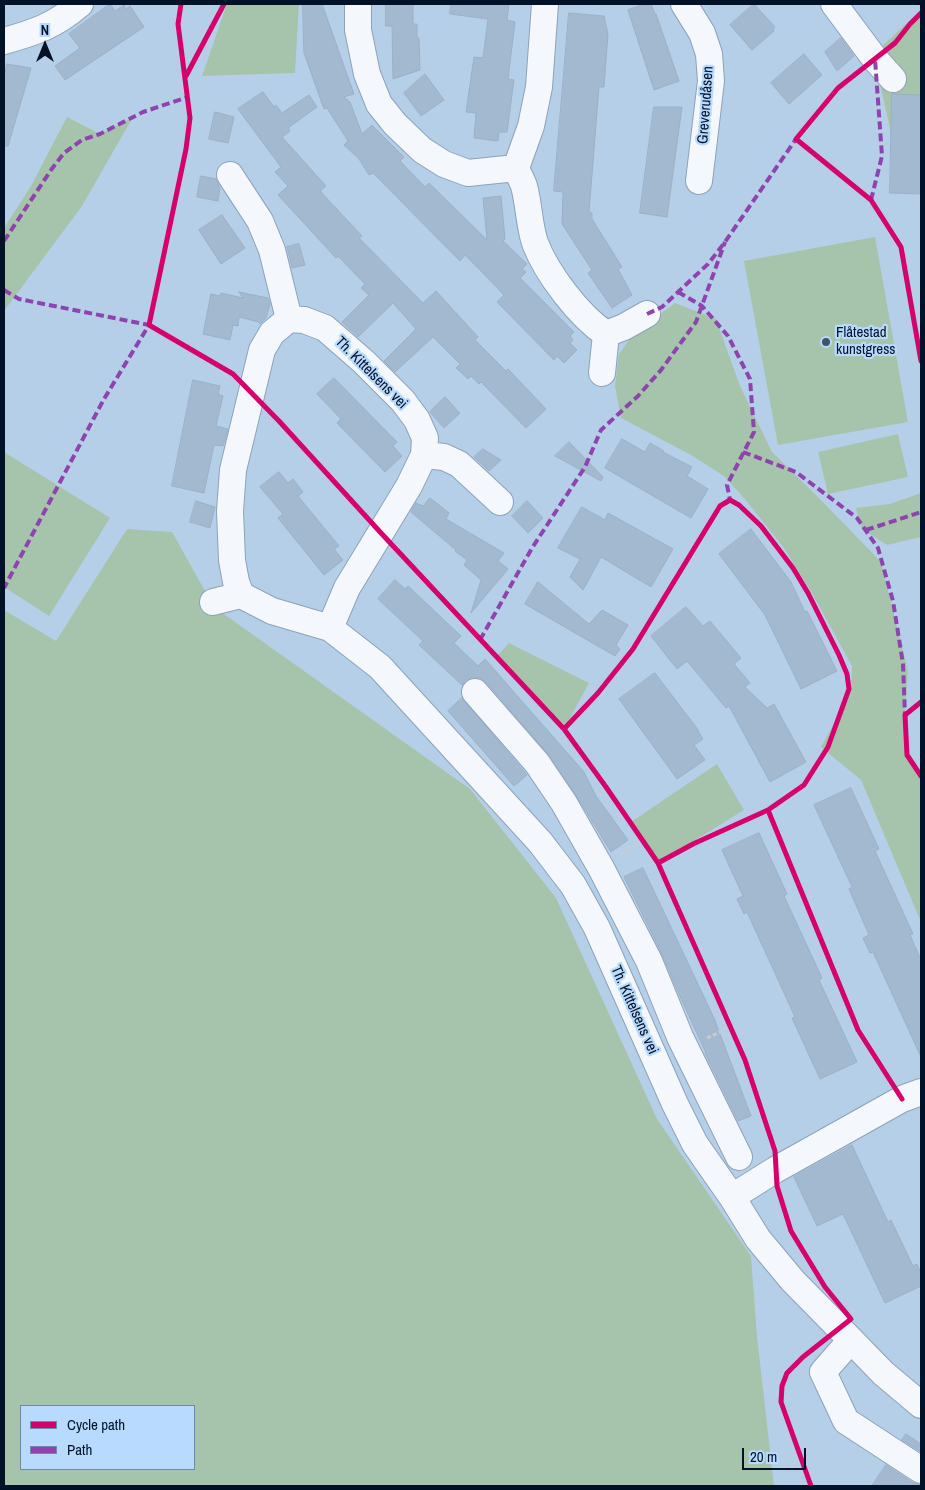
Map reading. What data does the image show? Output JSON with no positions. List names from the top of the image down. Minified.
{"streets":{"street":["Greverudåsen","Th. Kittelsens vei"]},"places":["Flåtestad kunstgress"],"legend":["Cycle path","Path"],"scale_bar":"20 m","north":"top"}
